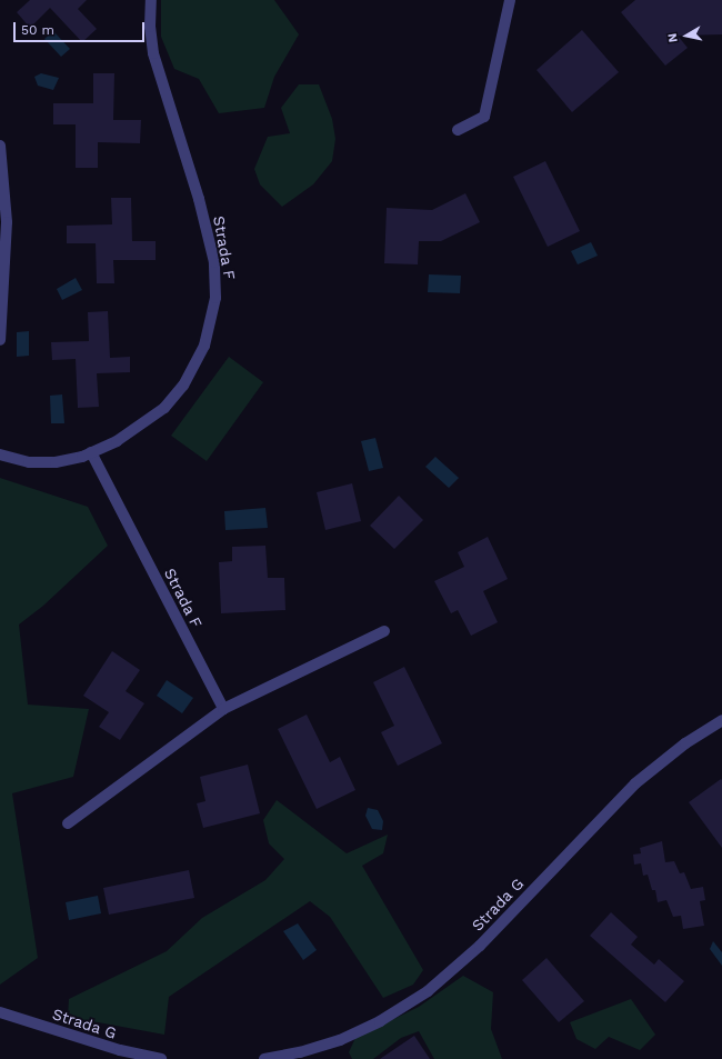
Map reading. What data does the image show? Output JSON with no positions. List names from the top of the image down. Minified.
{"streets":{"street":["Strada F","Strada G"]},"scale_bar":"50 m","north":"left"}
